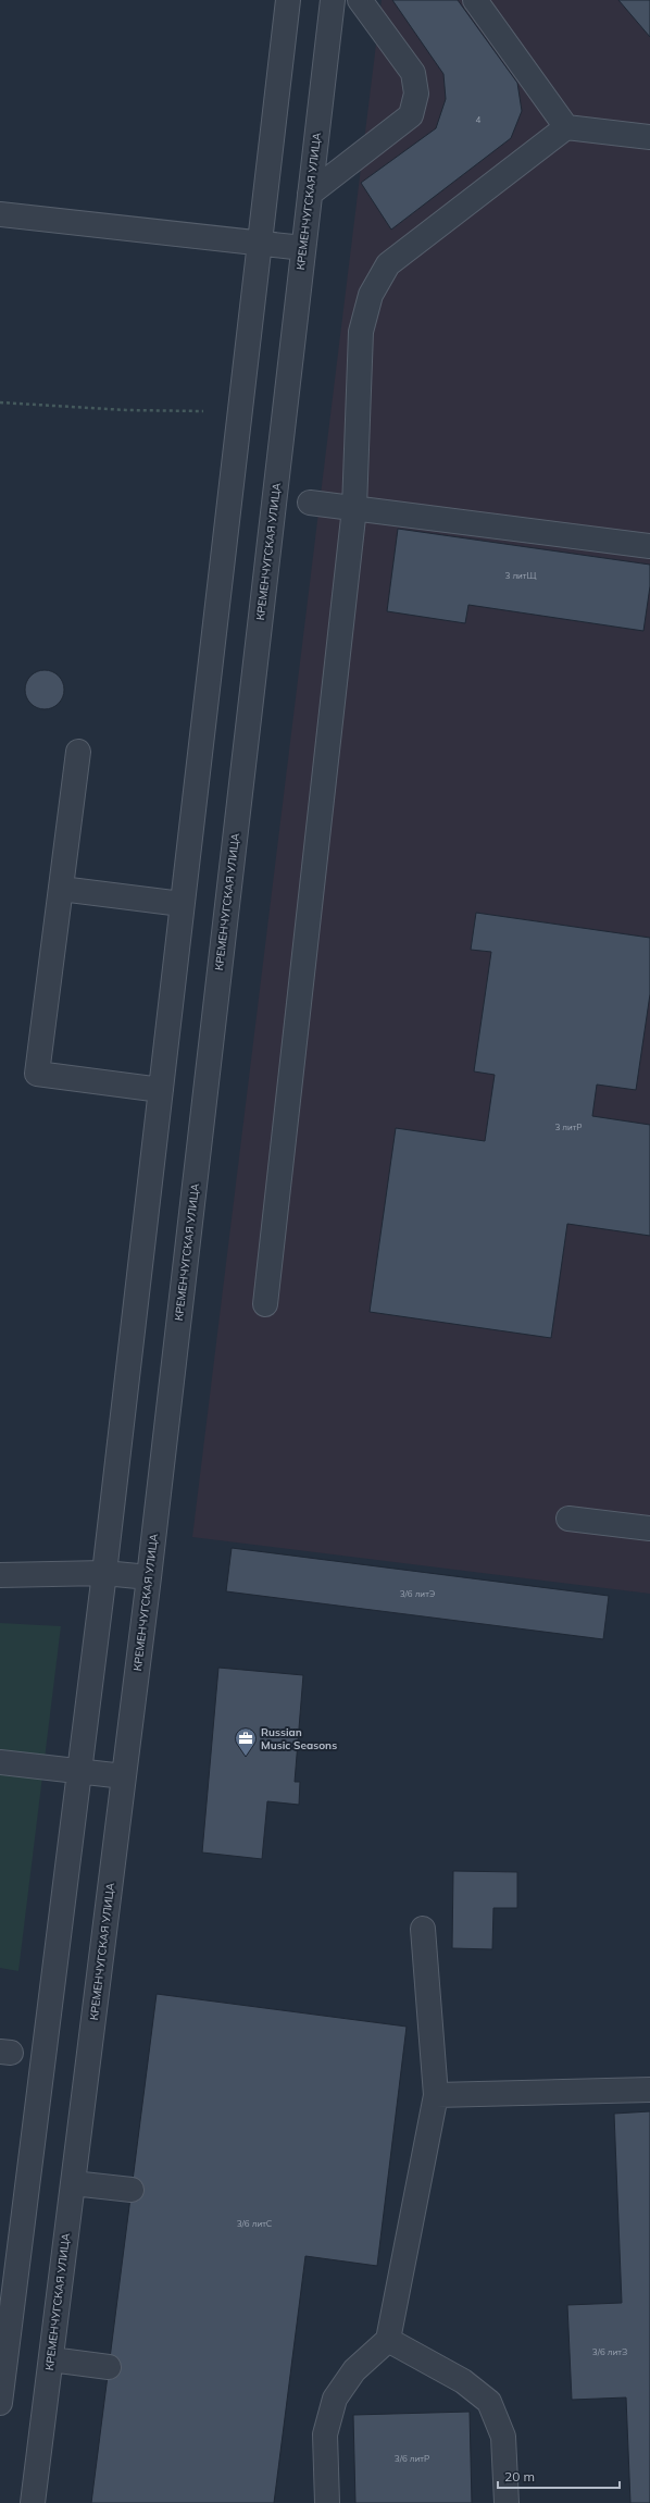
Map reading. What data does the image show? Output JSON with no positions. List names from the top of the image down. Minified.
{"streets":{"street":["КРЕМЕНЧУГСКАЯ УЛИЦА"]},"places":{"office":["Russian Music Seasons"]},"house_numbers":["4","3 литЩ","3 литР","3/6 литЭ","3/6 литС","3/6 литЗ","3/6 литР"],"scale_bar":"20 m"}
